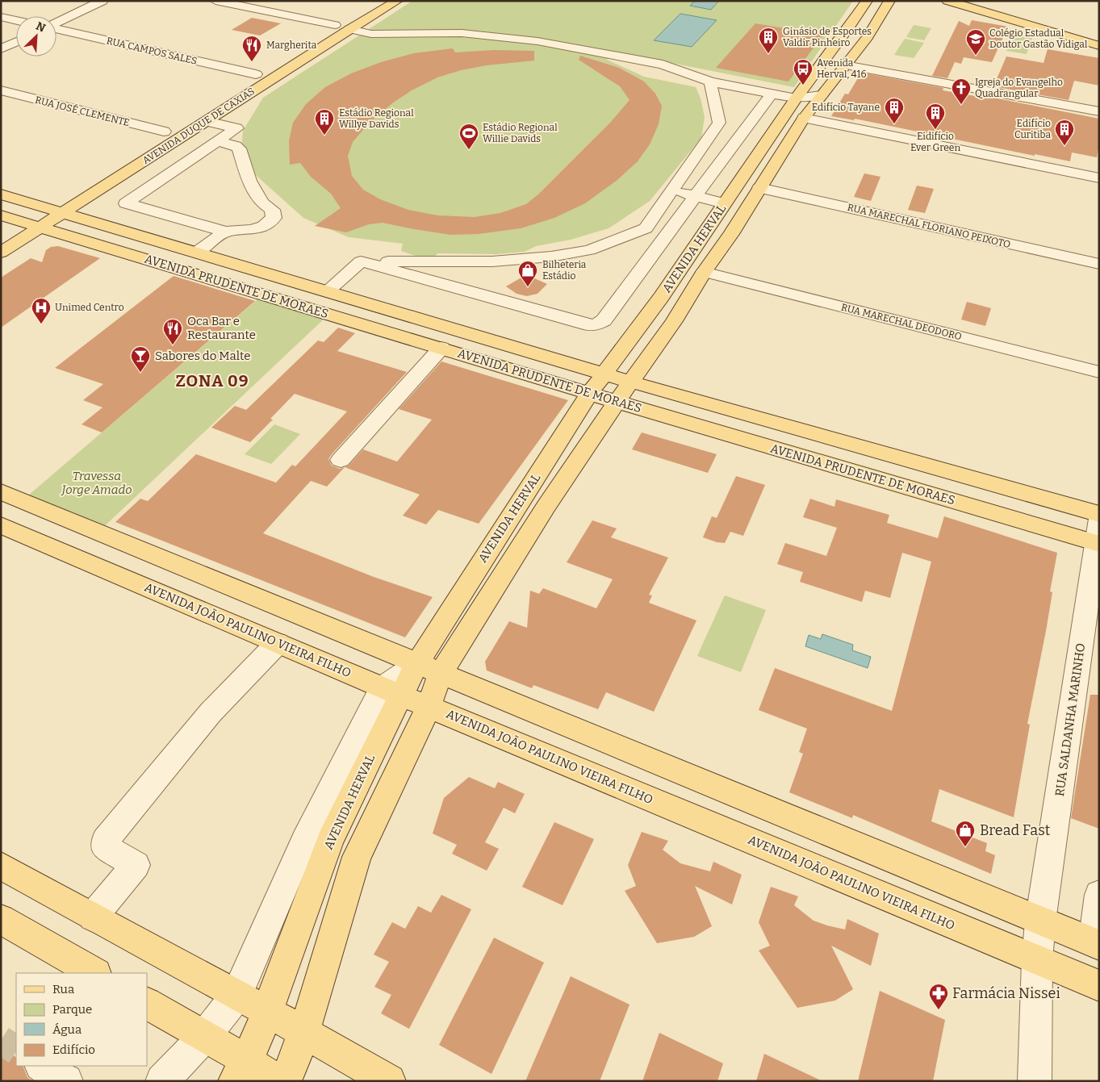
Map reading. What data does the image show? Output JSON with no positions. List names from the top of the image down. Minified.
{"streets":{"main road":["AVENIDA DUQUE DE CAXIAS","AVENIDA HERVAL","AVENIDA PRUDENTE DE MORAES","AVENIDA JOÃO PAULINO VIEIRA FILHO"],"street":["RUA CAMPOS SALES","RUA JOSÉ CLEMENTE","RUA MARECHAL FLORIANO PEIXOTO","RUA MARECHAL DEODORO","RUA SALDANHA MARINHO"]},"crossings":[["RUA CAMPOS SALES","AVENIDA DUQUE DE CAXIAS"],["RUA JOSÉ CLEMENTE","AVENIDA DUQUE DE CAXIAS"],["AVENIDA DUQUE DE CAXIAS","AVENIDA PRUDENTE DE MORAES"],["RUA MARECHAL FLORIANO PEIXOTO","AVENIDA HERVAL"],["AVENIDA HERVAL","AVENIDA PRUDENTE DE MORAES"],["AVENIDA HERVAL","RUA MARECHAL DEODORO"],["AVENIDA HERVAL","AVENIDA JOÃO PAULINO VIEIRA FILHO"],["AVENIDA PRUDENTE DE MORAES","RUA SALDANHA MARINHO"],["AVENIDA JOÃO PAULINO VIEIRA FILHO","RUA SALDANHA MARINHO"]],"districts":["ZONA 09"],"parks":["Travessa Jorge Amado"],"places":{"building":["Ginásio de Esportes Valdir Pinheiro","Edifício Tayane","Eidifício Ever Green","Estádio Regional Willye Davids","Edifício Curitiba"],"school or university":["Colégio Estadual Doutor Gastão Vidigal"],"restaurant":["Margherita","Oca Bar e Restaurante"],"bus stop":["Avenida Herval, 416"],"church":["Igreja do Evangelho Quadrangular"],"sports":["Estádio Regional Willie Davids"],"shop":["Bilheteria Estádio","Bread Fast"],"hospital":["Unimed Centro"],"bar":["Sabores do Malte"],"pharmacy":["Farmácia Nissei"]},"legend":["Rua","Parque","Água","Edifício"],"north":"top right"}
